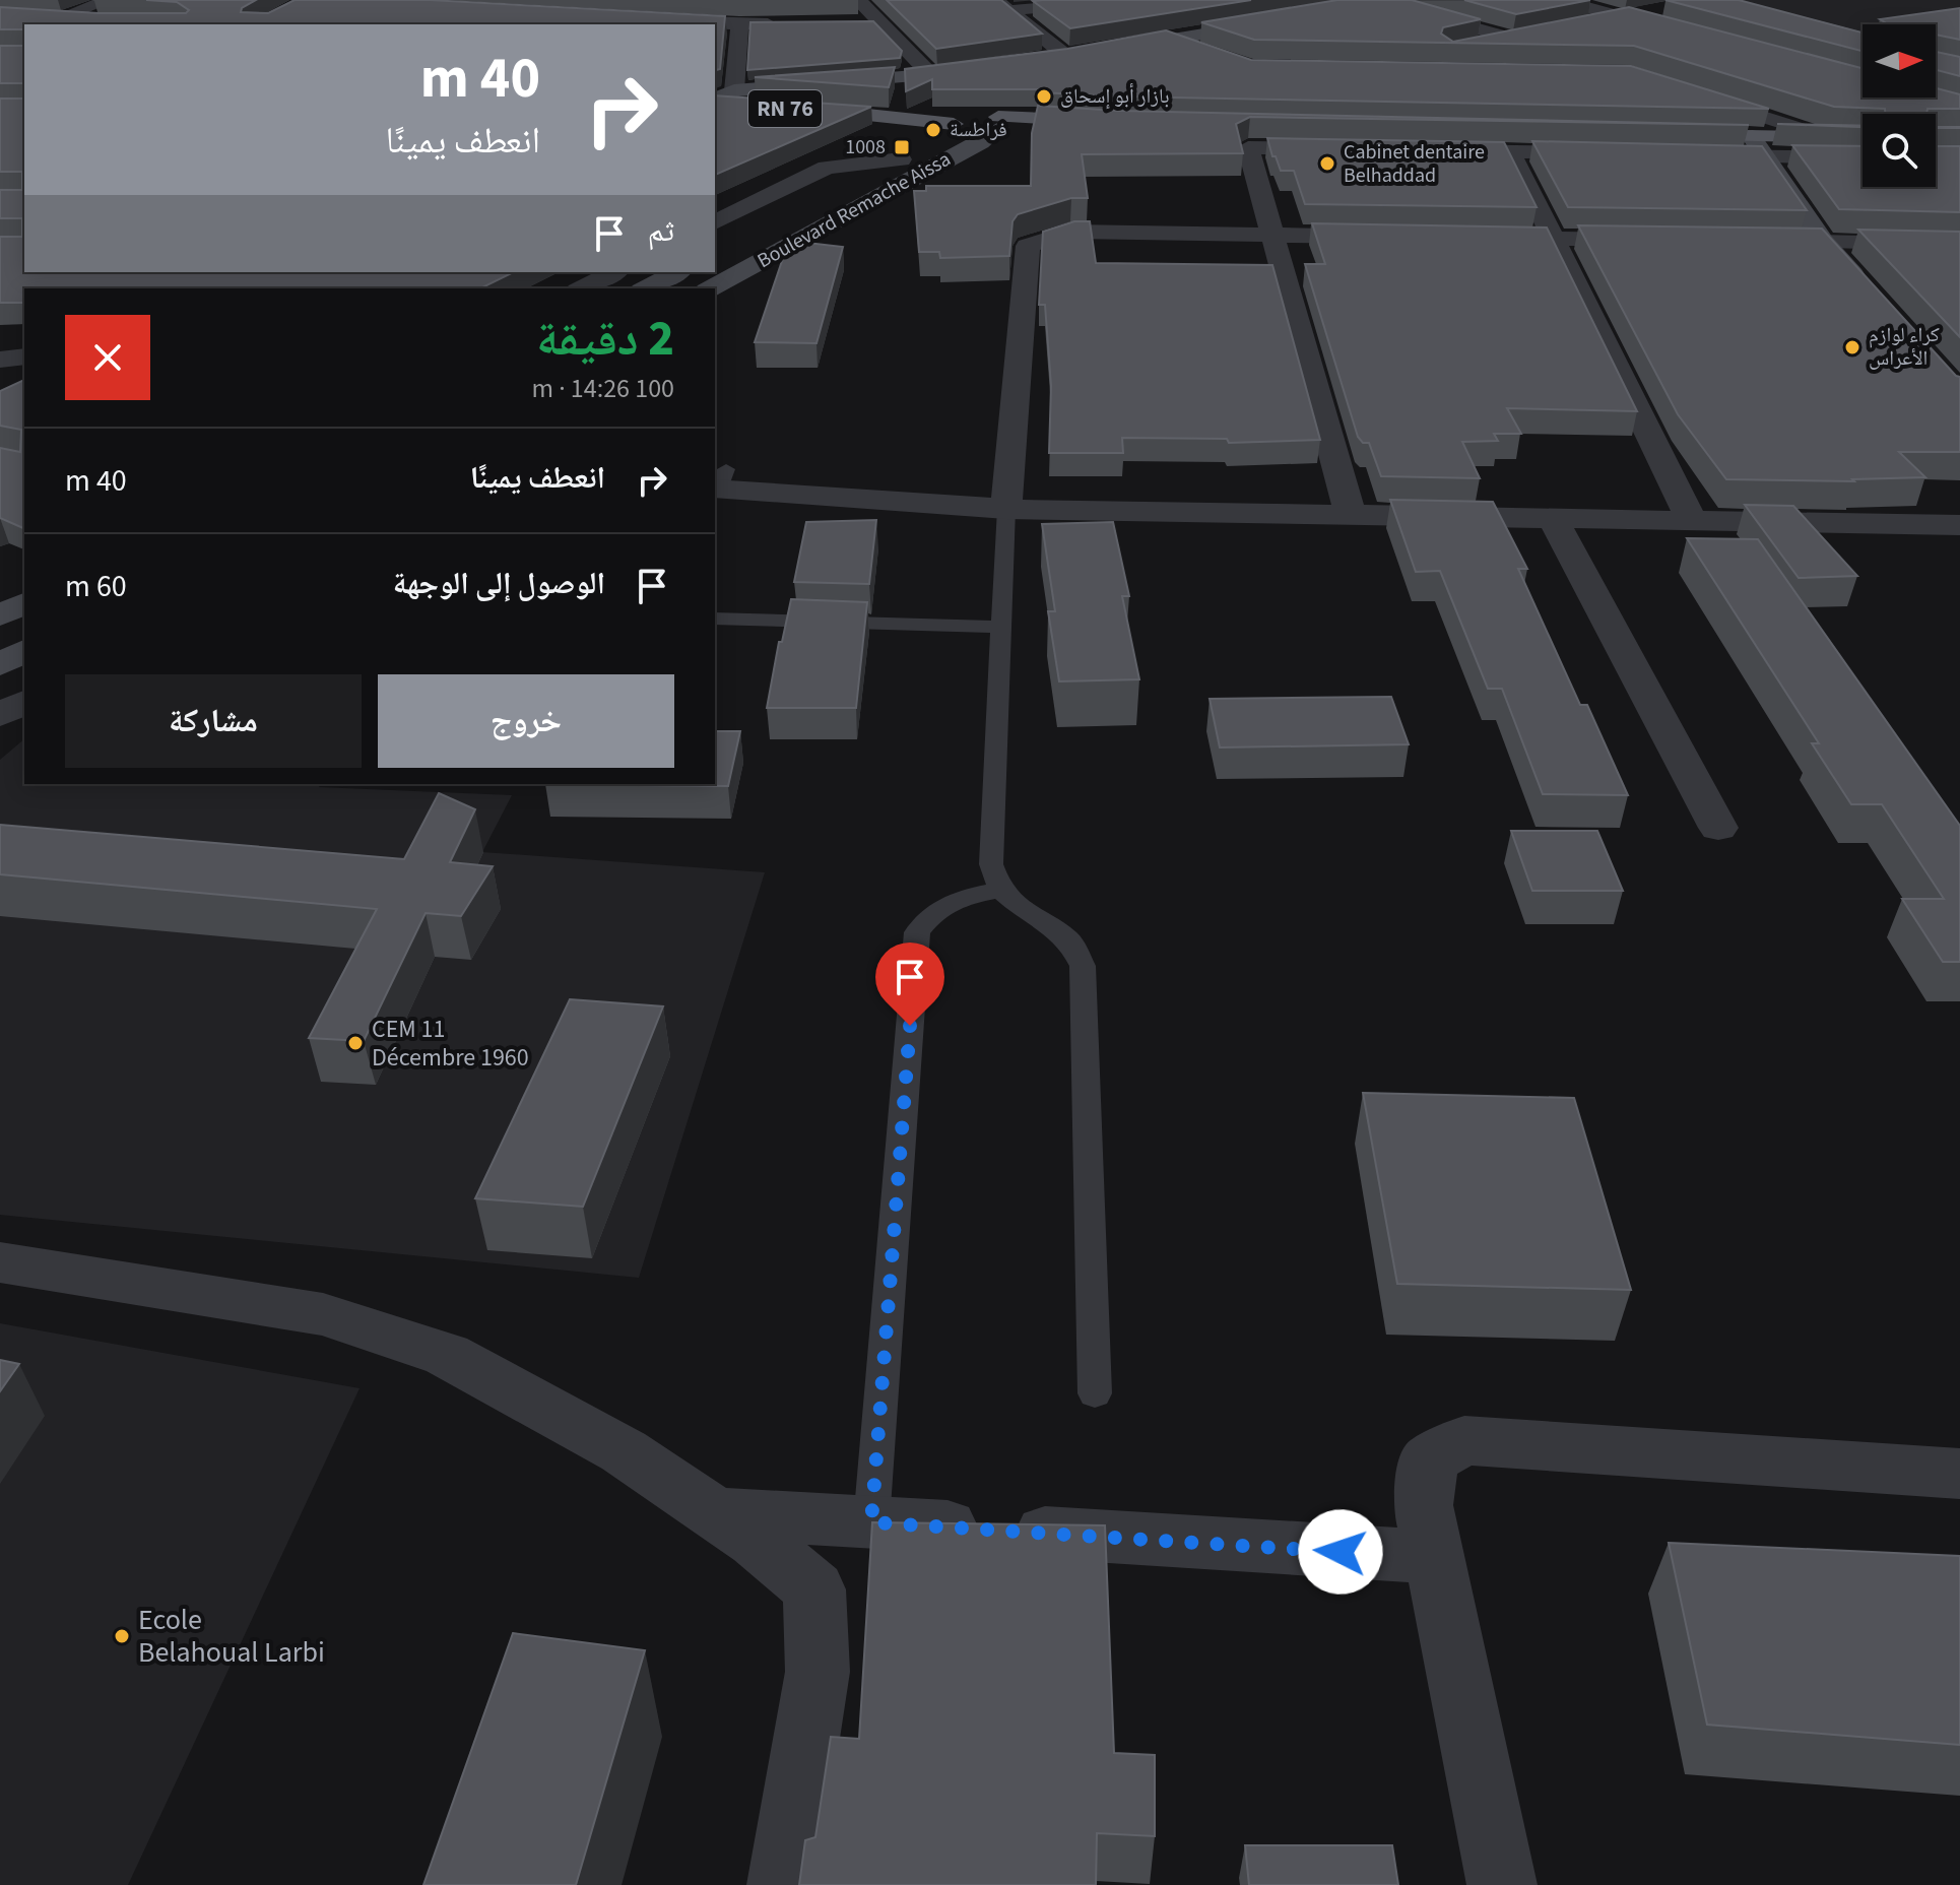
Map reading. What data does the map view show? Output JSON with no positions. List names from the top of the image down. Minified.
{"streets":{"main road":["RN 76","Boulevard Remache Aissa"]},"crossings":[["RN 76","Boulevard Remache Aissa"]],"places":{"other":["بازار أبو إسحاق","فراطسة","Cabinet dentaire Belhaddad","كراء لوازم الأعراس","CEM 11 Décembre 1960","Ecole Belahoual Larbi"],"transit":["1008"]},"north":"right","page":{"turn":["40 m","انعطف يمينًا"],"then":"ثم","heading":["2 دقيقة","100 m · 14:26"],"list":[{"name":"انعطف يمينًا","value":"40 m"},{"name":"الوصول إلى الوجهة","value":"60 m"}],"buttons":["خروج","مشاركة"]}}
